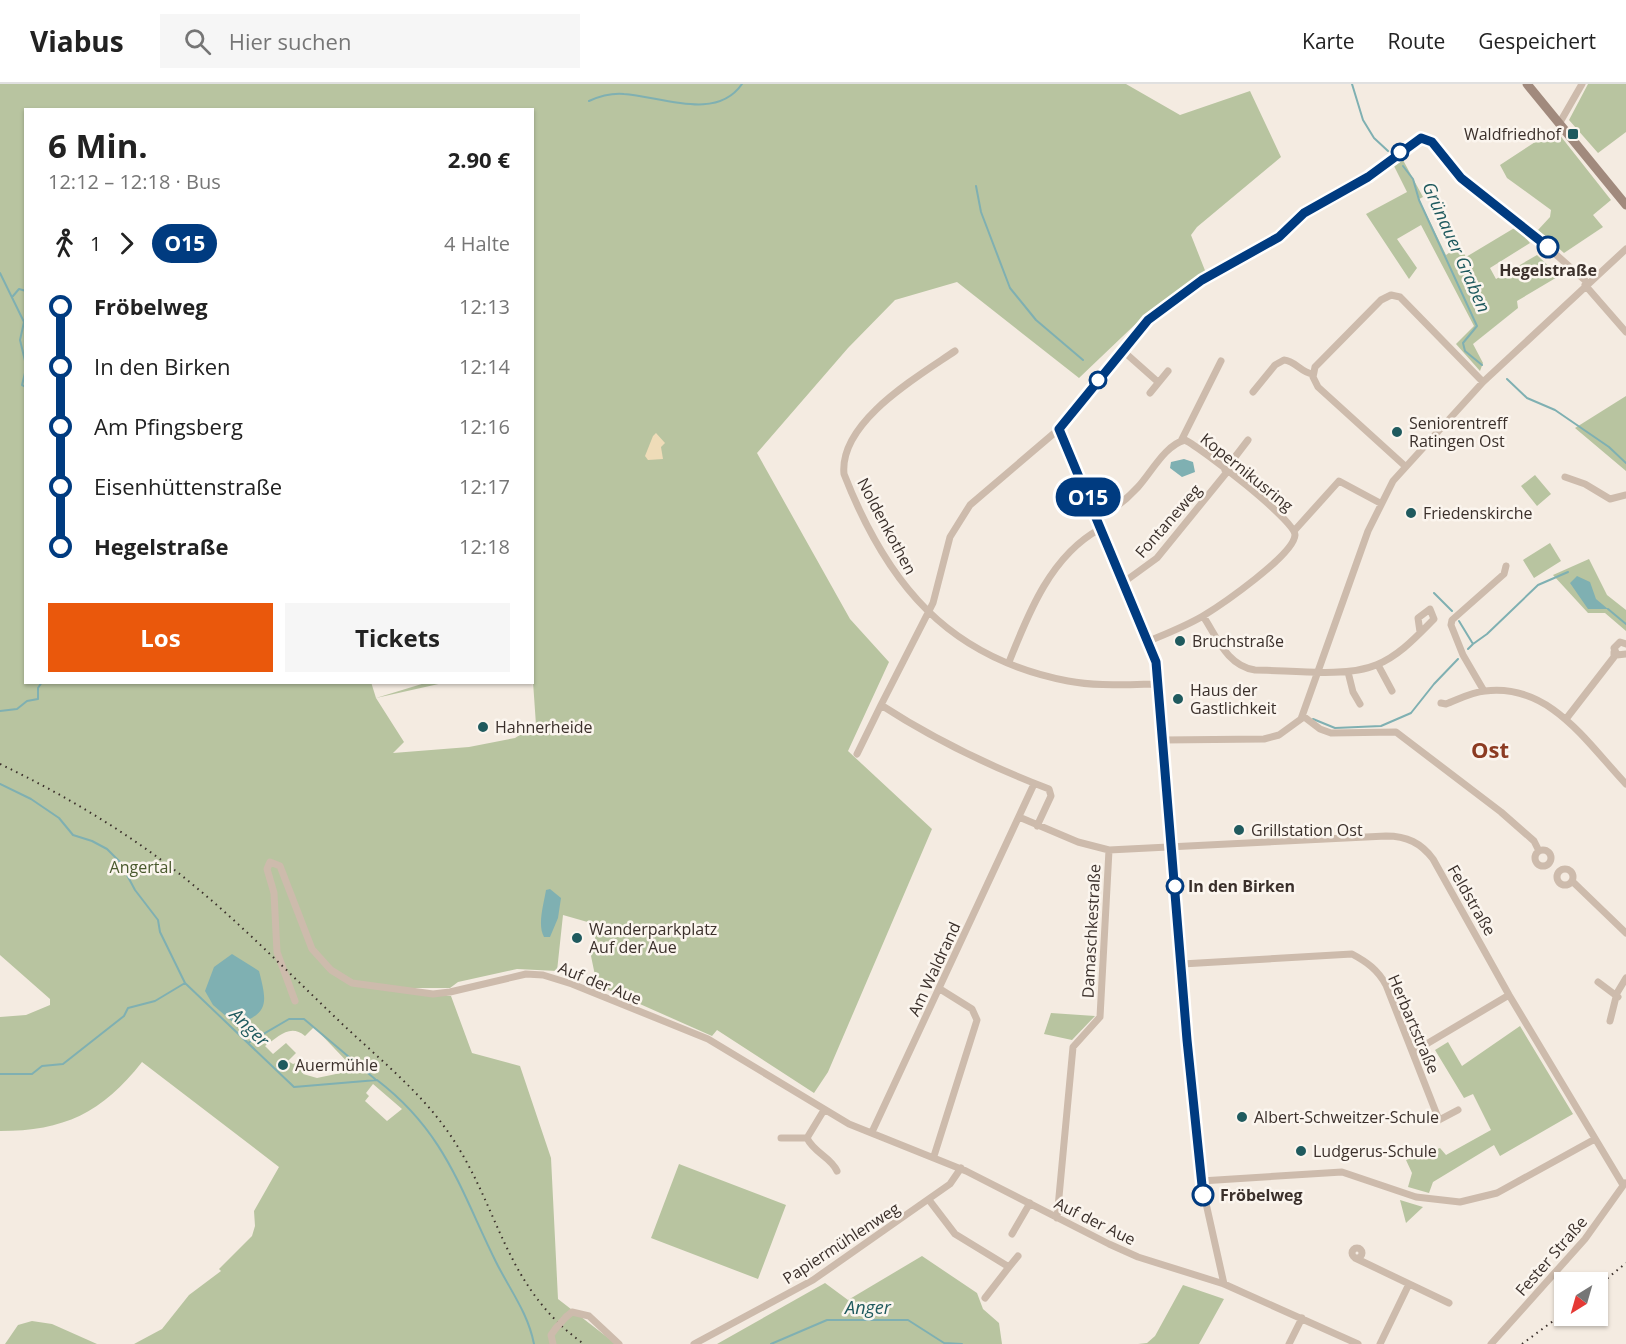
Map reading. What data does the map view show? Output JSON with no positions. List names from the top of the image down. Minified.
{"streets":{"street":["Kopernikusring","Fontaneweg","Noldenkothen","Feldstraße","Damaschkestraße","Am Waldrand","Auf der Aue","Herbartstraße","Papiermühlenweg","Fester Straße"]},"crossings":[["Kopernikusring","Fontaneweg"],["Feldstraße","Fester Straße"],["Damaschkestraße","Auf der Aue"],["Am Waldrand","Auf der Aue"],["Auf der Aue","Papiermühlenweg"]],"districts":["Ost"],"water":["Grünauer Graben","Anger"],"parks":["Angertal"],"places":{"transit":["Waldfriedhof"],"other":["Hegelstraße","Seniorentreff Ratingen Ost","Friedenskirche","Bruchstraße","Haus der Gastlichkeit","Hahnerheide","Grillstation Ost","In den Birken","Wanderparkplatz Auf der Aue","Auermühle","Albert-Schweitzer-Schule","Ludgerus-Schule","Fröbelweg"]},"lines":["bus line O15"],"north":"bottom left","page":{"header":"Viabus","search":"Hier suchen","nav":["Karte","Route","Gespeichert"],"on_map":"O15","heading":["6 Min.","12:12 – 12:18 · Bus","2.90 €"],"legs":["1","O15","4 Halte"],"list":[{"name":"Fröbelweg","value":"12:13"},{"name":"In den Birken","value":"12:14"},{"name":"Am Pfingsberg","value":"12:16"},{"name":"Eisenhüttenstraße","value":"12:17"},{"name":"Hegelstraße","value":"12:18"}],"buttons":["Los","Tickets"]}}
